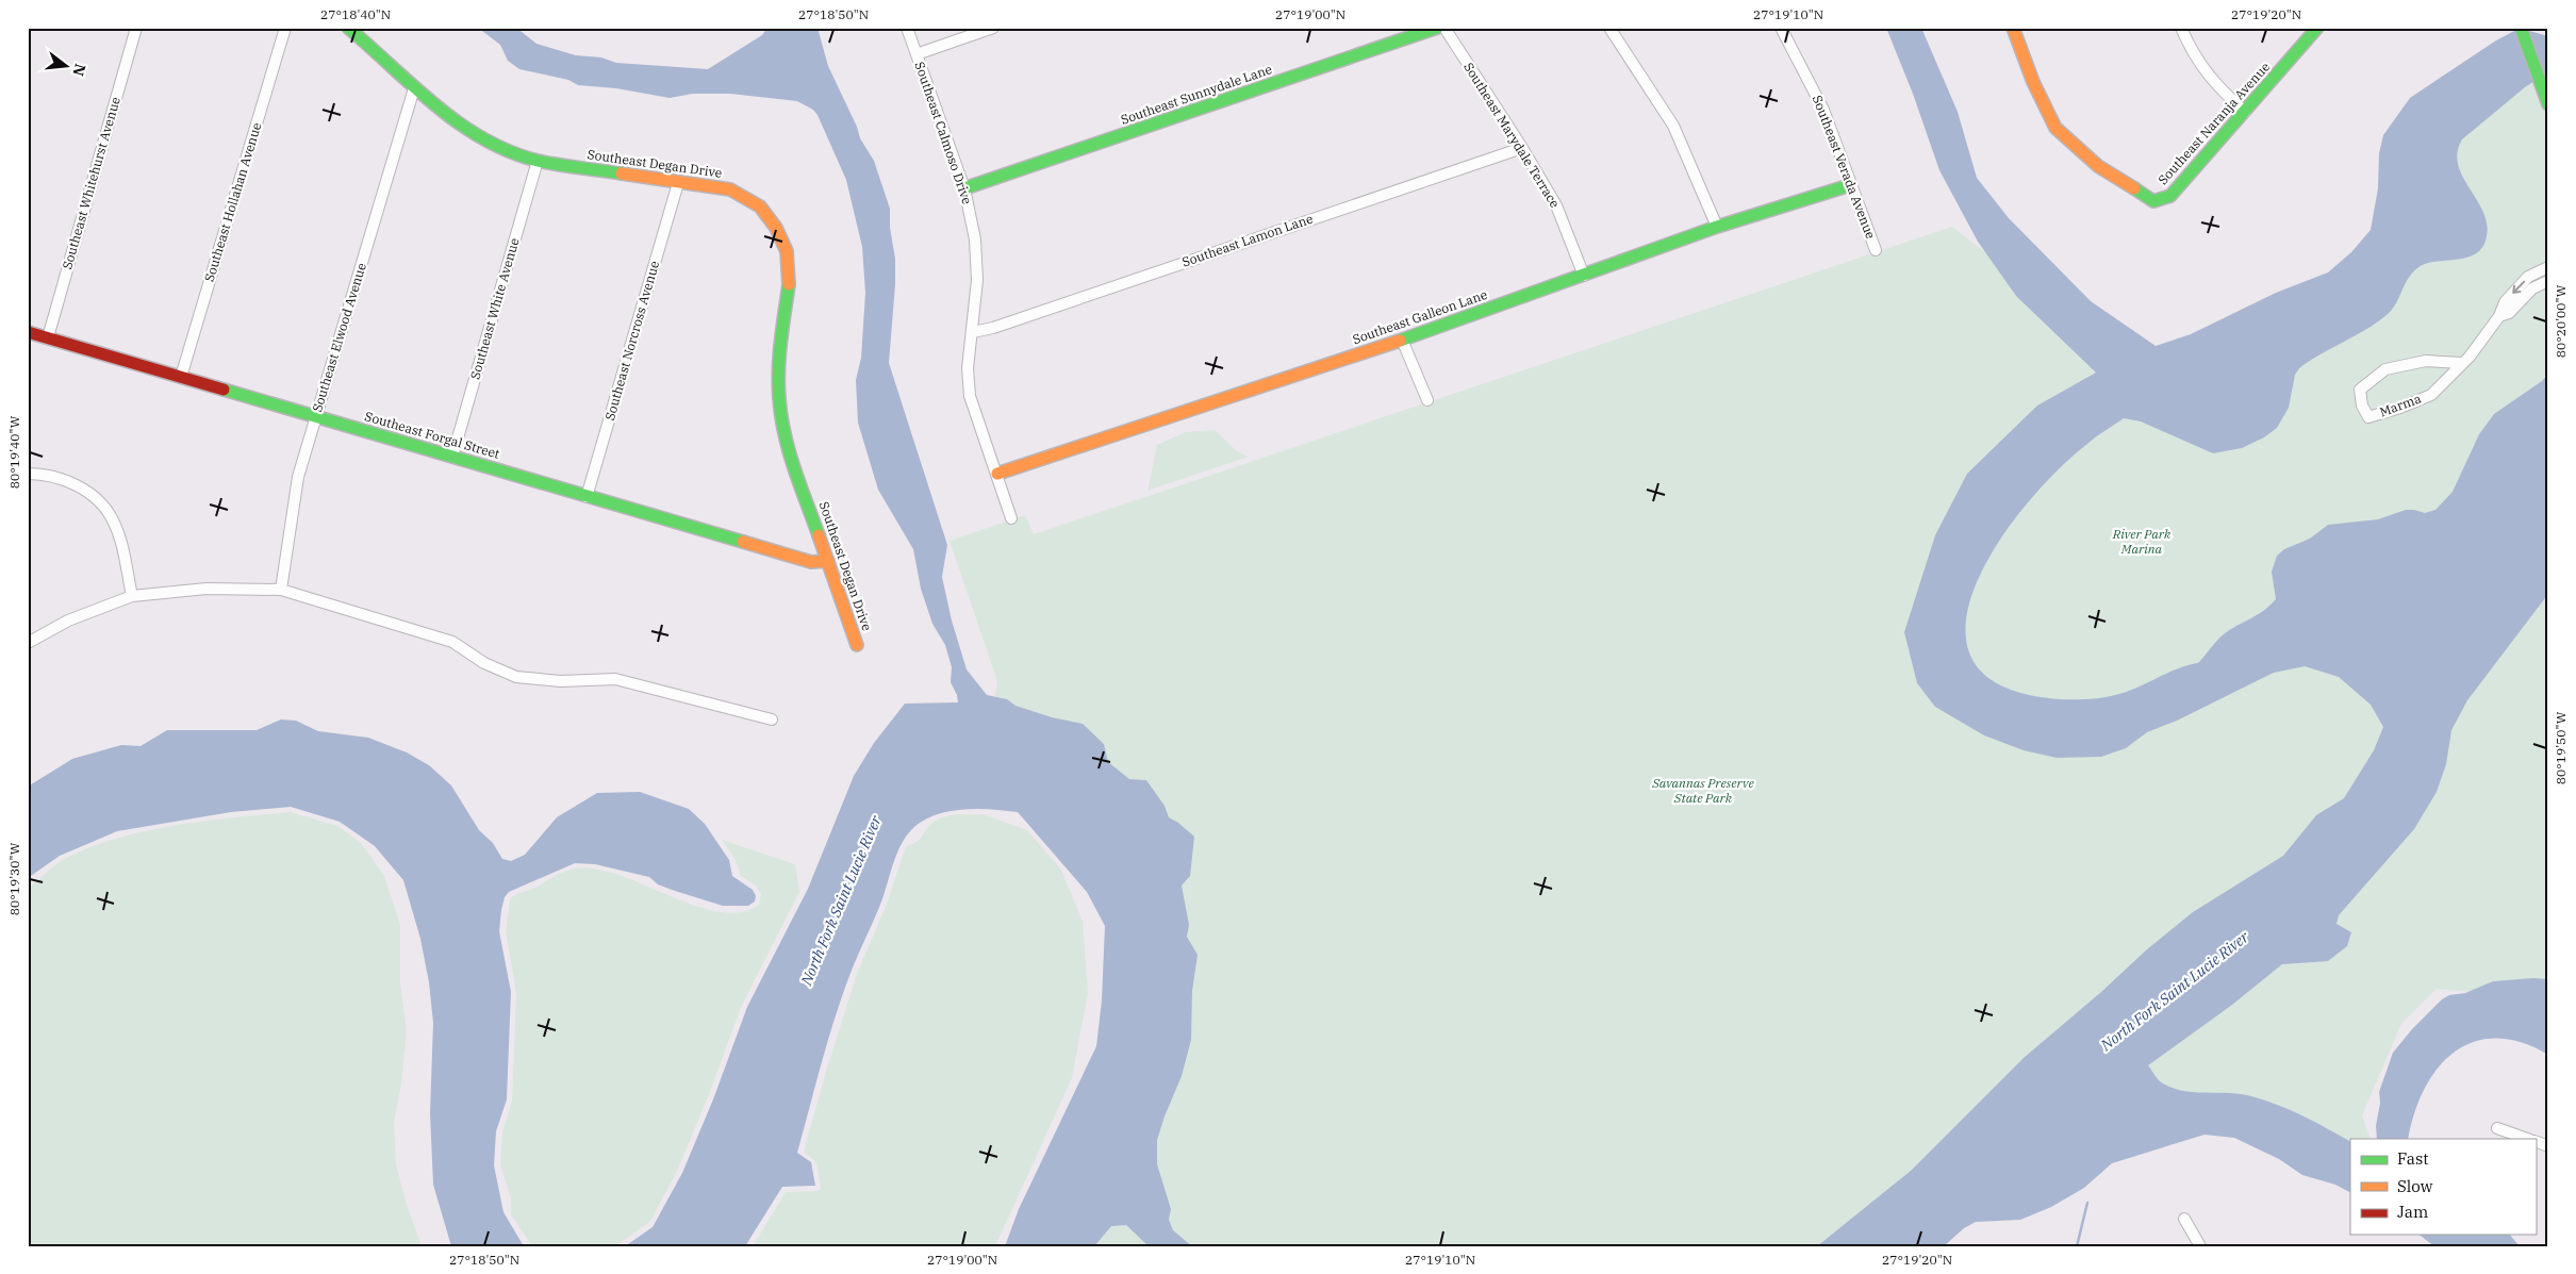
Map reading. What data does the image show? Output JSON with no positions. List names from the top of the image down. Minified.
{"streets":{"street":["Southeast Sunnydale Lane","Southeast Naranja Avenue","Southeast Calmoso Drive","Southeast Marydale Terrace","Southeast Degan Drive","Southeast Verada Avenue","Southeast Whitehurst Avenue","Southeast Hollahan Avenue","Southeast Lamon Lane","Southeast White Avenue","Southeast Galleon Lane","Southeast Elwood Avenue","Southeast Norcross Avenue","Marma","Southeast Forgal Street"]},"crossings":[["Southeast Sunnydale Lane","Southeast Calmoso Drive"],["Southeast Calmoso Drive","Southeast Lamon Lane"],["Southeast Calmoso Drive","Southeast Galleon Lane"],["Southeast Marydale Terrace","Southeast Lamon Lane"],["Southeast Marydale Terrace","Southeast Galleon Lane"],["Southeast Degan Drive","Southeast White Avenue"],["Southeast Degan Drive","Southeast Elwood Avenue"],["Southeast Degan Drive","Southeast Norcross Avenue"],["Southeast Degan Drive","Southeast Forgal Street"],["Southeast Verada Avenue","Southeast Galleon Lane"],["Southeast Whitehurst Avenue","Southeast Forgal Street"],["Southeast Hollahan Avenue","Southeast Forgal Street"],["Southeast White Avenue","Southeast Forgal Street"],["Southeast Elwood Avenue","Southeast Forgal Street"],["Southeast Norcross Avenue","Southeast Forgal Street"]],"water":["North Fork Saint Lucie River"],"parks":["River Park Marina","Savannas Preserve State Park"],"legend":["Fast","Slow","Jam"],"north":"right","coordinates":["27°18'40\"N","27°18'50\"N","27°19'00\"N","27°19'10\"N","27°19'20\"N","80°20'00\"W","80°19'40\"W","80°19'50\"W","80°19'30\"W"]}
